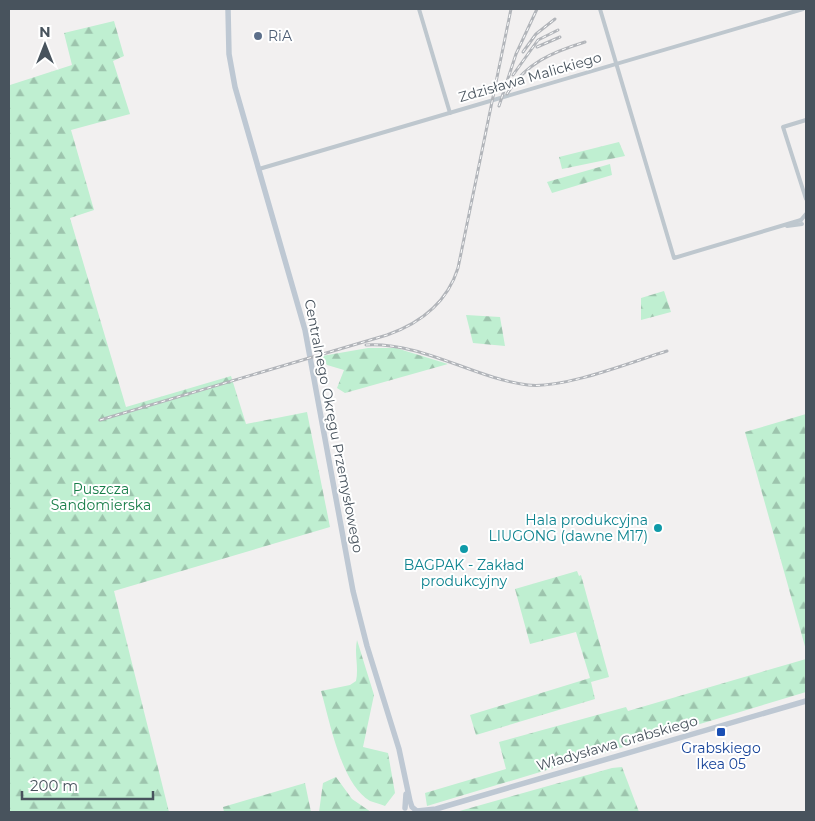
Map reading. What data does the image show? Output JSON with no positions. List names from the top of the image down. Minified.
{"streets":{"street":["Zdzisława Malickiego","Centralnego Okręgu Przemysłowego","Władysława Grabskiego"]},"crossings":[["Zdzisława Malickiego","Centralnego Okręgu Przemysłowego"]],"parks":["Puszcza Sandomierska"],"places":{"other":["RiA","Hala produkcyjna LIUGONG (dawne M17)","BAGPAK - Zakład produkcyjny"],"transit":["Grabskiego Ikea 05"]},"scale_bar":"200 m","north":"top"}
